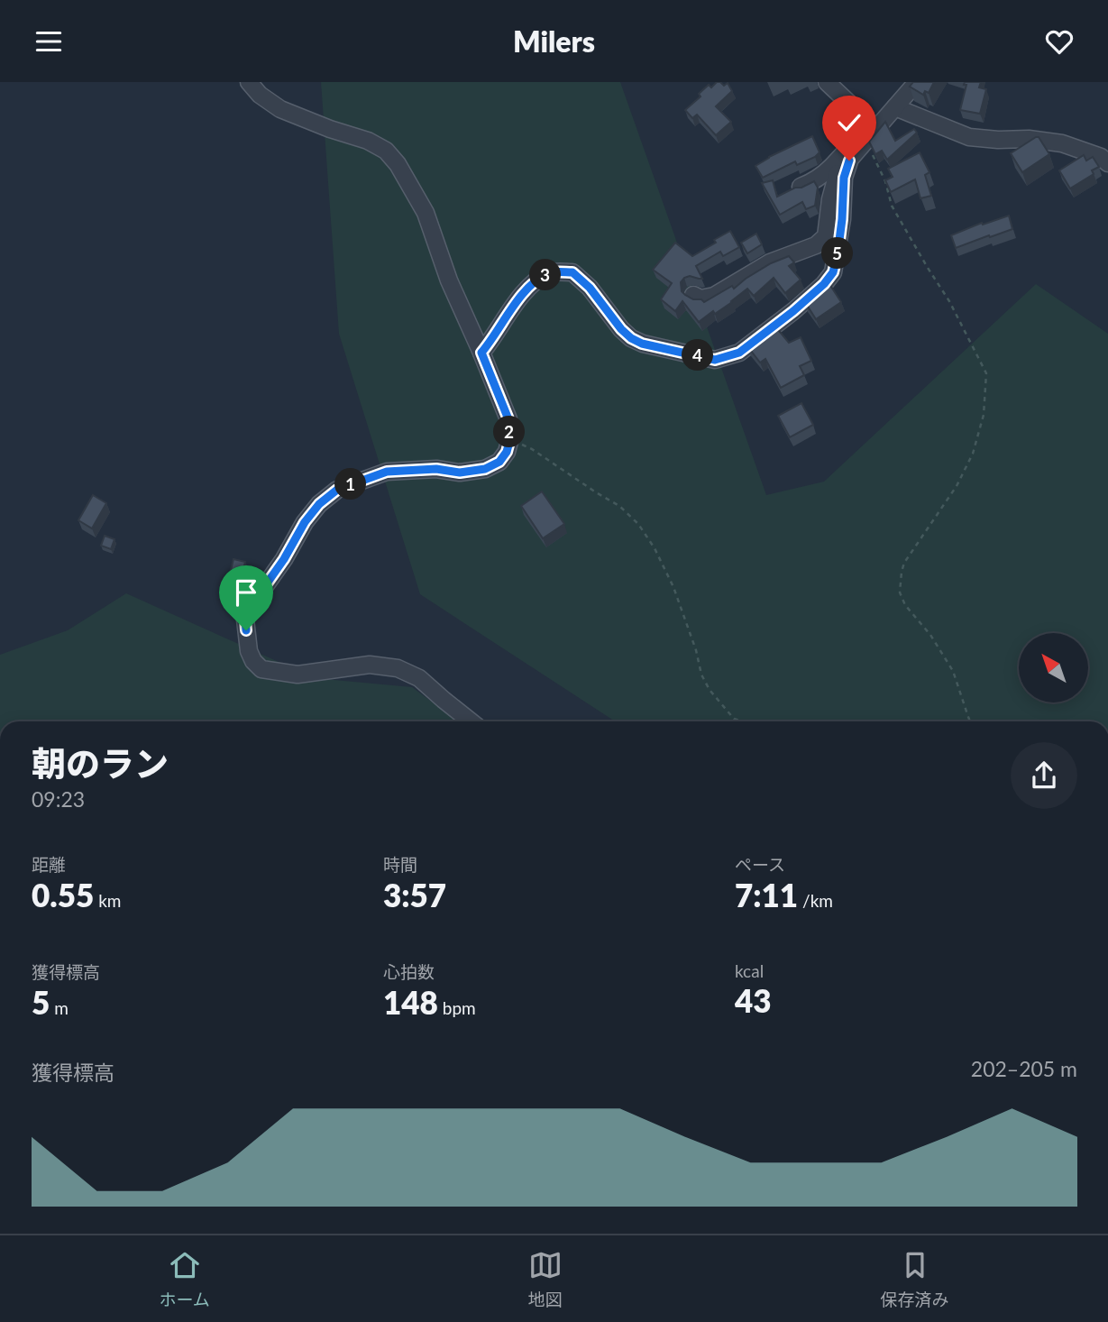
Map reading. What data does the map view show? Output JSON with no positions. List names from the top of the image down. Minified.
{"north":"top left","page":{"header":"Milers","pins":["5","3","4","2","1"],"heading":["朝のラン","09:23"],"stats":[["距離","0.55 km"],["時間","3:57"],["ペース","7:11 /km"],["獲得標高","5 m"],["心拍数","148 bpm"],["kcal","43"]],"chart":["獲得標高","202–205 m"],"tabs":["ホーム","地図","保存済み"]}}
